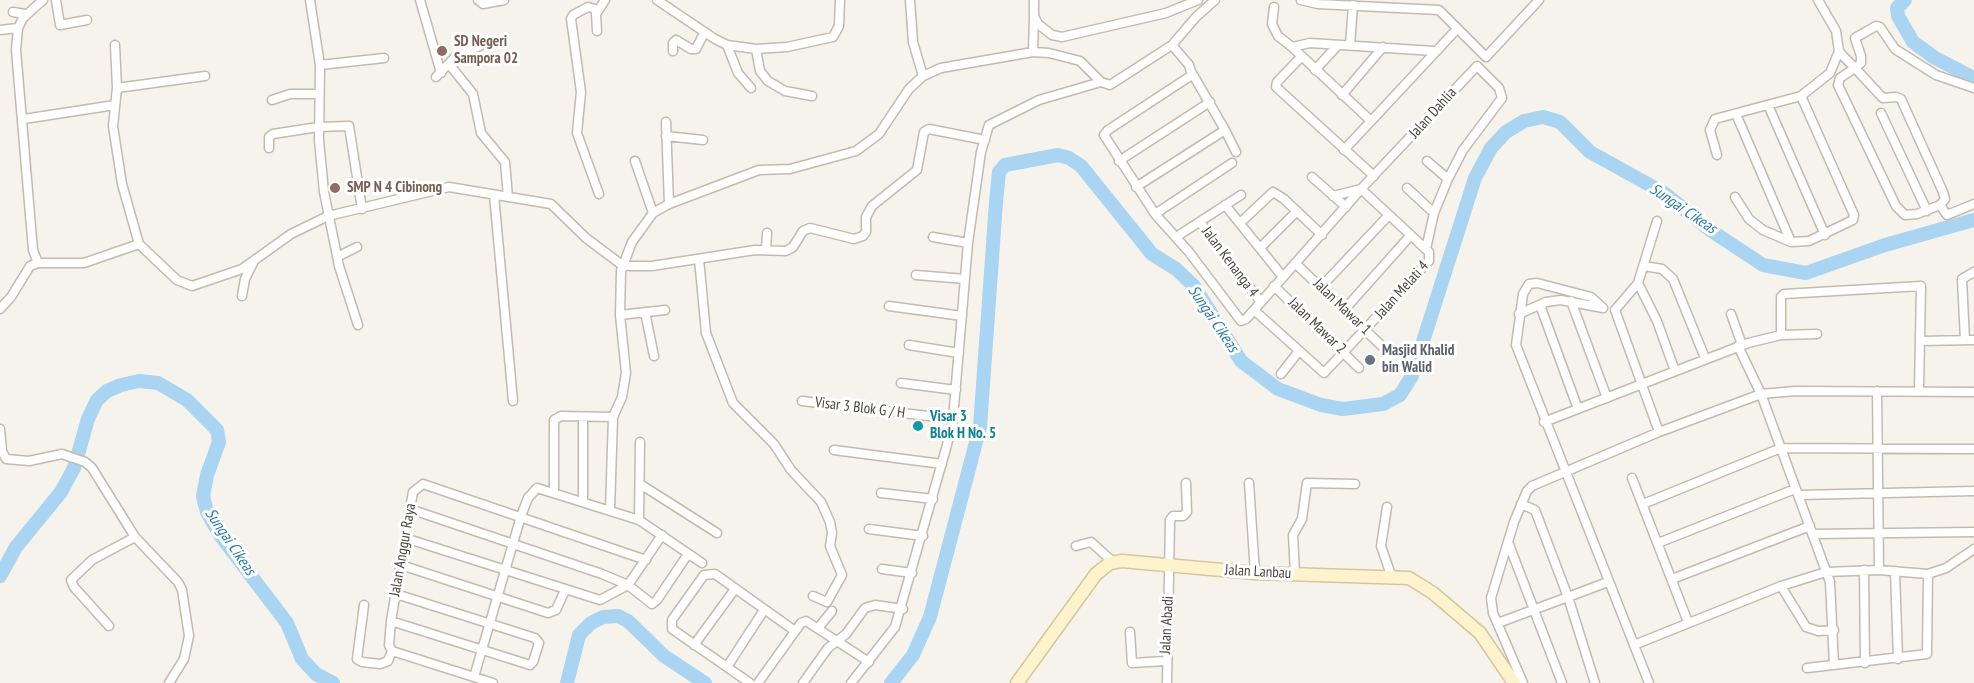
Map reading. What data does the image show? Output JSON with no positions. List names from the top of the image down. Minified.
{"streets":{"street":["Jalan Dahlia","Jalan Kenanga 4","Jalan Melati 4","Jalan Mawar 1","Jalan Mawar 2","Visar 3 Blok G / H","Jalan Anggur Raya","Jalan Lanbau","Jalan Abadi"]},"crossings":[["Jalan Dahlia","Jalan Kenanga 4"],["Jalan Dahlia","Jalan Mawar 1"],["Jalan Dahlia","Jalan Mawar 2"],["Jalan Kenanga 4","Jalan Mawar 2"],["Jalan Melati 4","Jalan Mawar 1"],["Jalan Lanbau","Jalan Abadi"]],"water":["Sungai Cikeas"],"places":["SD Negeri Sampora 02","SMP N 4 Cibinong","Masjid Khalid bin Walid","Visar 3 Blok H No. 5"]}
